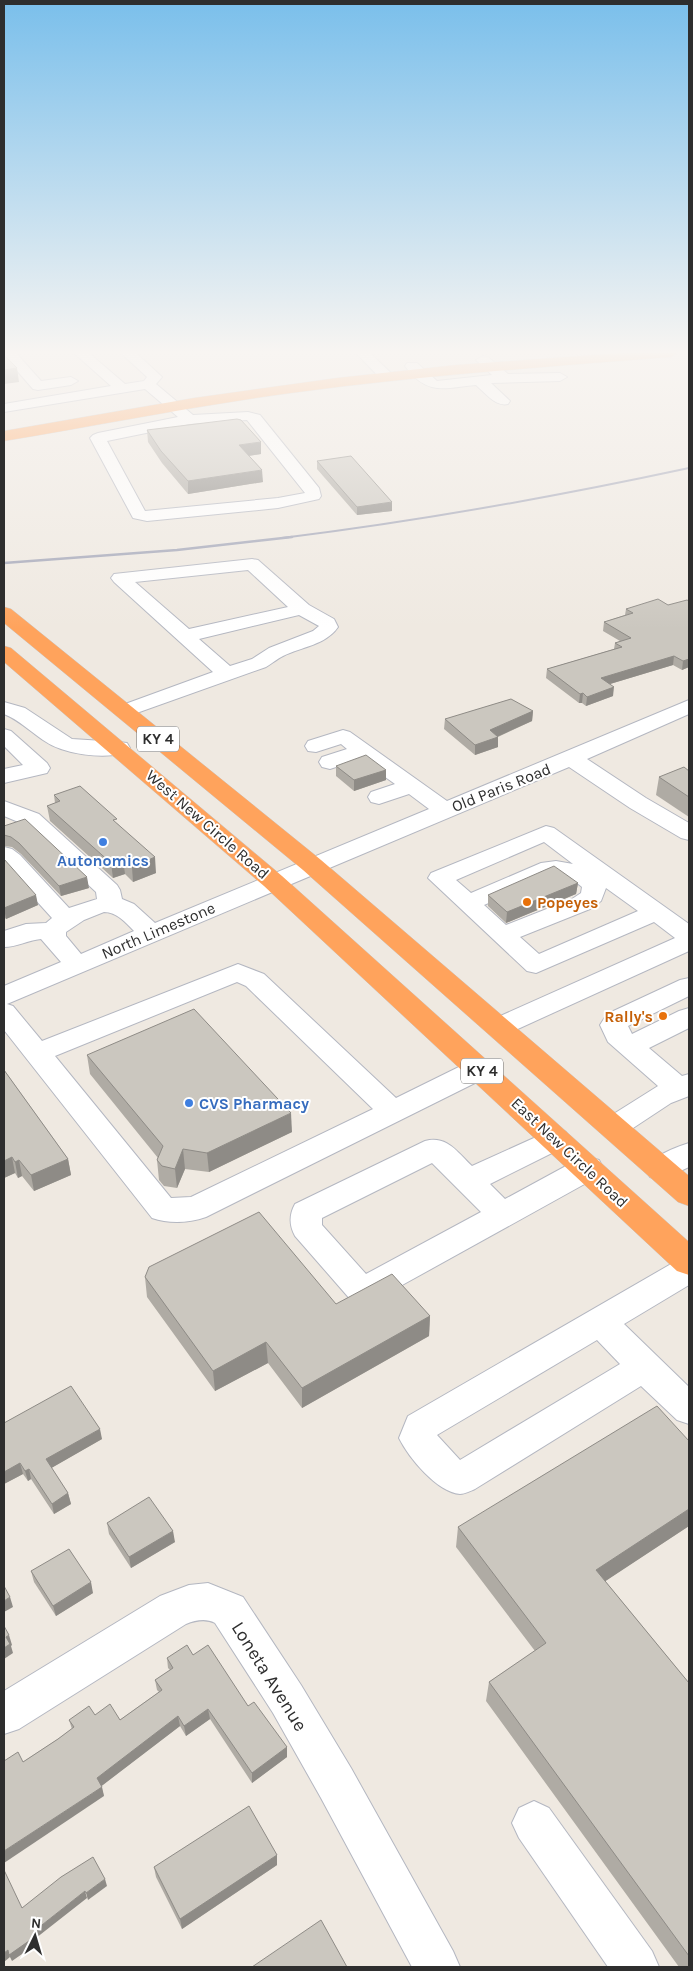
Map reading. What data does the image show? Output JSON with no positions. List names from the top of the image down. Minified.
{"streets":{"highway":["KY 4","West New Circle Road","East New Circle Road"],"street":["Old Paris Road","North Limestone","Loneta Avenue"]},"crossings":[["KY 4","Old Paris Road"],["KY 4","West New Circle Road"],["KY 4","North Limestone"],["Old Paris Road","West New Circle Road"],["Old Paris Road","North Limestone"],["West New Circle Road","North Limestone"],["West New Circle Road","East New Circle Road"],["North Limestone","East New Circle Road"]],"places":["Autonomics","Popeyes","Rally's","CVS Pharmacy"],"north":"top"}
